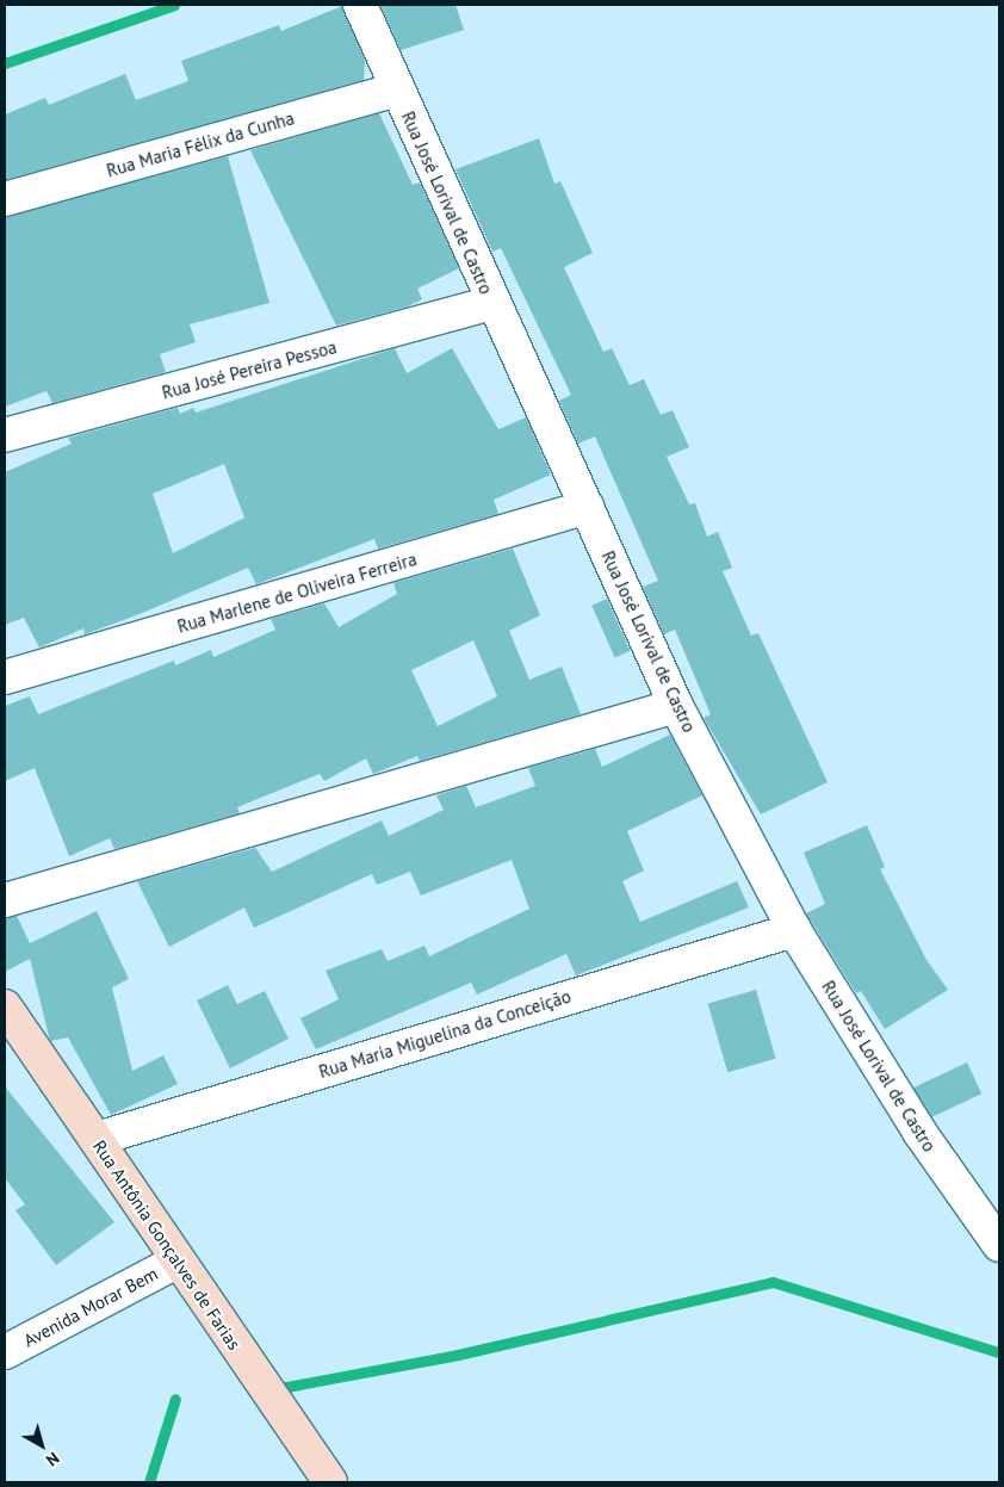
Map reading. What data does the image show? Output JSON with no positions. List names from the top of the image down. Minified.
{"streets":{"street":["Rua Maria Félix da Cunha","Rua José Lorival de Castro","Rua José Pereira Pessoa","Rua Marlene de Oliveira Ferreira","Rua Maria Miguelina da Conceição","Rua Antônia Gonçalves de Farias","Avenida Morar Bem"]},"crossings":[["Rua Maria Félix da Cunha","Rua José Lorival de Castro"],["Rua José Lorival de Castro","Rua José Pereira Pessoa"],["Rua José Lorival de Castro","Rua Marlene de Oliveira Ferreira"],["Rua José Lorival de Castro","Rua Maria Miguelina da Conceição"],["Rua Maria Miguelina da Conceição","Rua Antônia Gonçalves de Farias"],["Rua Antônia Gonçalves de Farias","Avenida Morar Bem"]],"north":"bottom right"}
